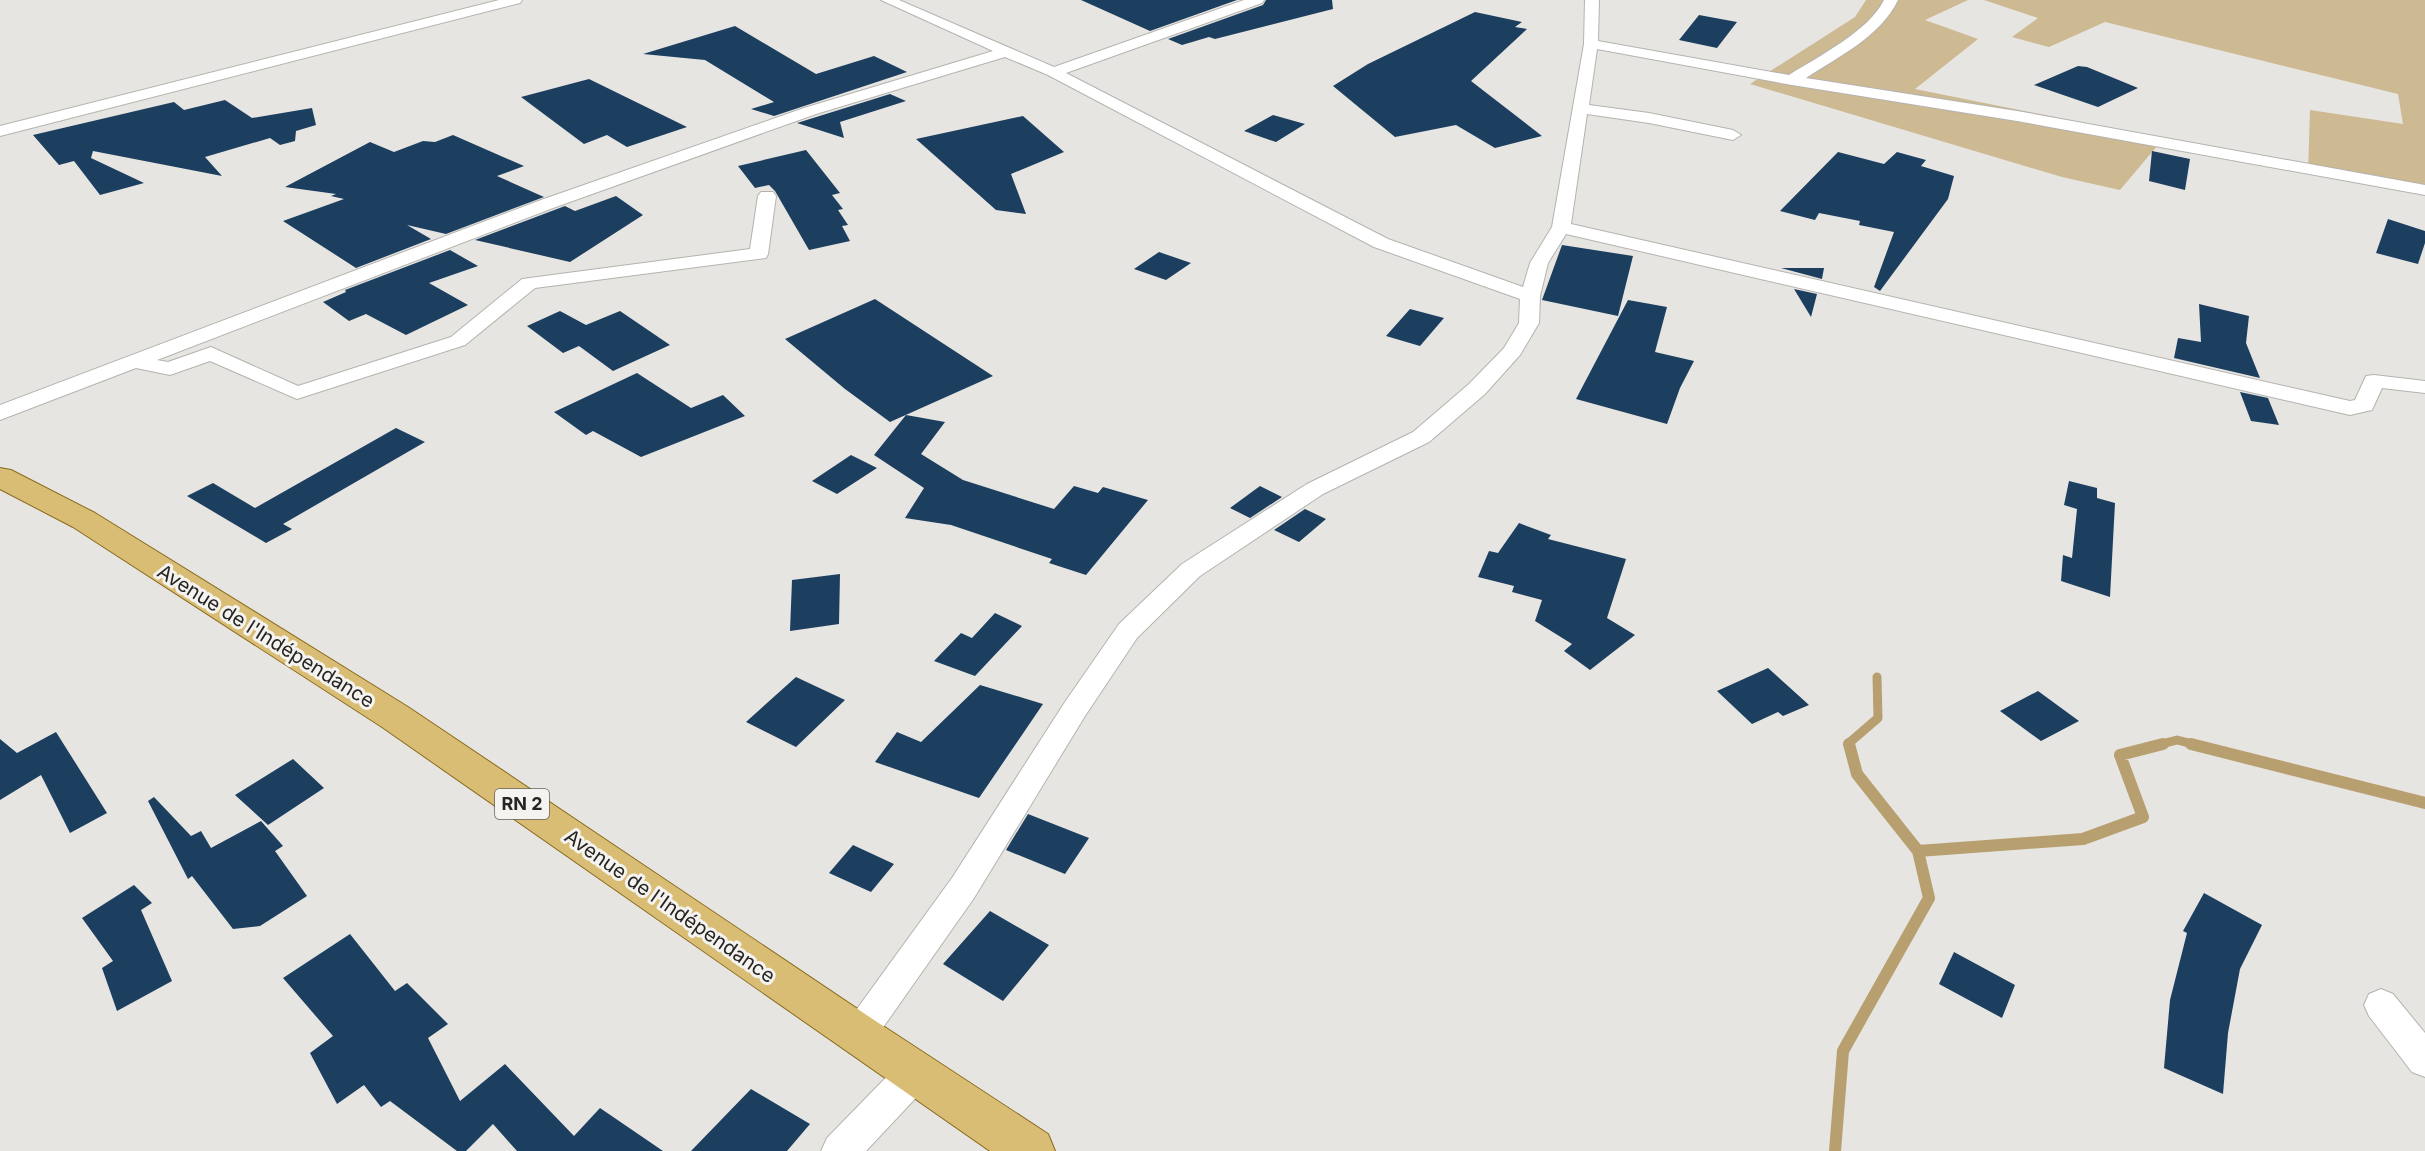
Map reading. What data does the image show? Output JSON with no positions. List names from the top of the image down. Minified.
{"streets":{"main road":["Avenue de l'Indépendance","RN 2"]}}
